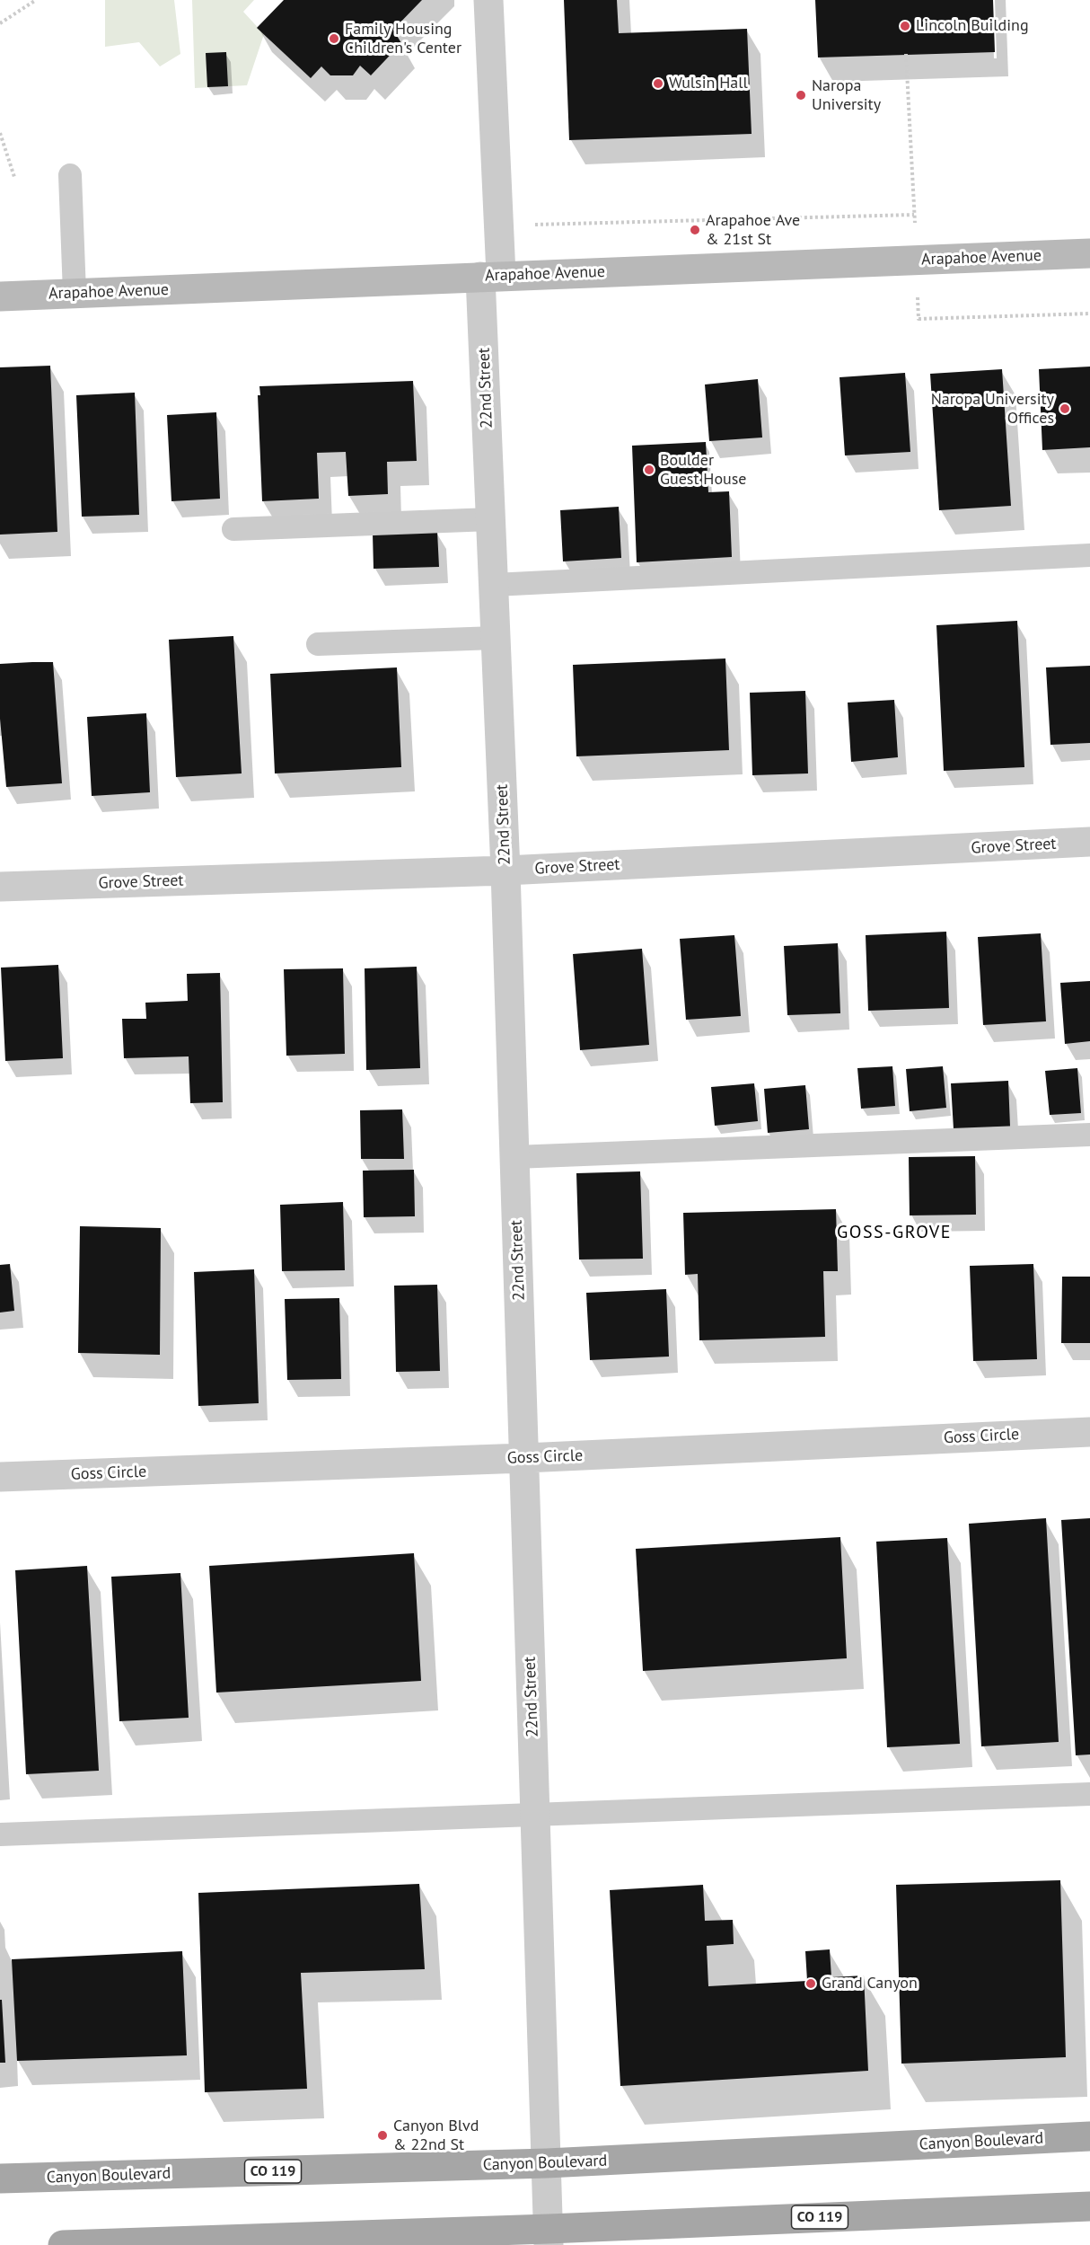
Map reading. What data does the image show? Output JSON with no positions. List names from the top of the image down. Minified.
{"streets":{"main road":["Arapahoe Avenue","Canyon Boulevard","CO 119"],"street":["22nd Street","Grove Street","Goss Circle"]},"crossings":[["Arapahoe Avenue","22nd Street"],["22nd Street","Grove Street"],["22nd Street","Goss Circle"],["22nd Street","Canyon Boulevard"],["22nd Street","CO 119"]],"districts":["GOSS-GROVE"],"places":["Lincoln Building","Family Housing Children's Center","Wulsin Hall","Naropa University","Arapahoe Ave & 21st St","Naropa University Offices","Boulder Guest House","Grand Canyon","Canyon Blvd & 22nd St"]}
